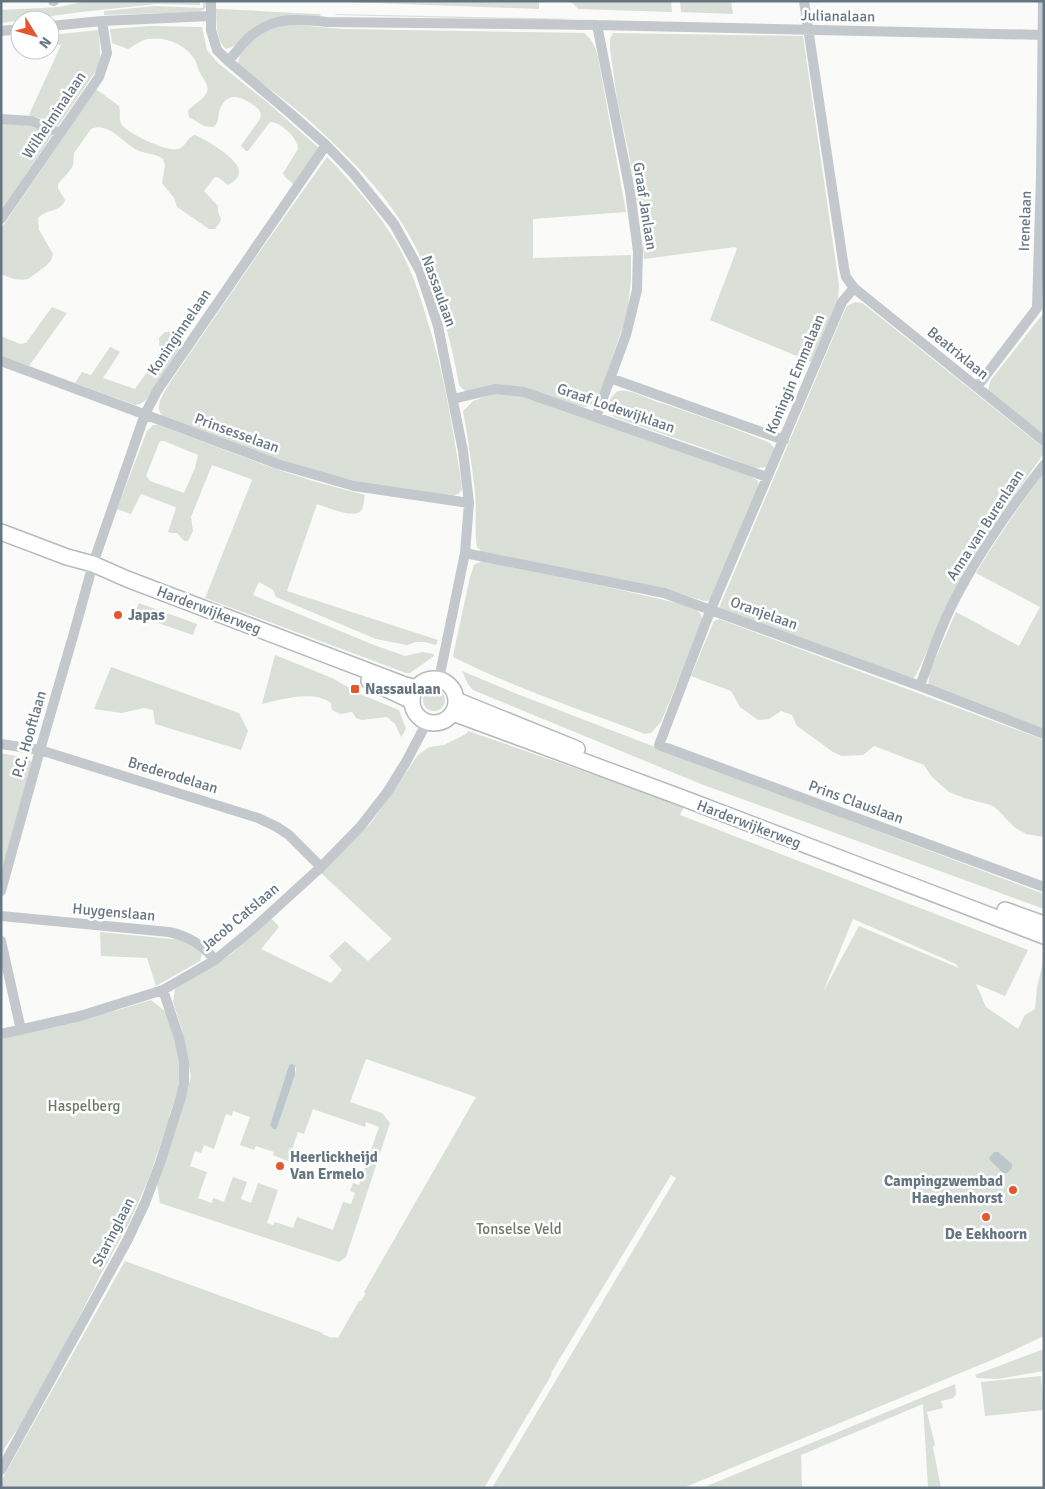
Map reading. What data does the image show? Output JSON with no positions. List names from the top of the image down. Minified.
{"streets":{"main road":["Harderwijkerweg"],"street":["Julianalaan","Wilhelminalaan","Graaf Janlaan","Irenelaan","Nassaulaan","Koninginnelaan","Beatrixlaan","Koningin Emmalaan","Graaf Lodewijklaan","Prinsesselaan","Anna van Burenlaan","Oranjelaan","P.C. Hooftlaan","Brederodelaan","Prins Clauslaan","Huygenslaan","Jacob Catslaan","Staringlaan"]},"crossings":[["Julianalaan","Graaf Janlaan"],["Julianalaan","Irenelaan"],["Julianalaan","Nassaulaan"],["Graaf Janlaan","Graaf Lodewijklaan"],["Irenelaan","Beatrixlaan"],["Nassaulaan","Koninginnelaan"],["Nassaulaan","Graaf Lodewijklaan"],["Nassaulaan","Prinsesselaan"],["Nassaulaan","Harderwijkerweg"],["Nassaulaan","Oranjelaan"],["Nassaulaan","Jacob Catslaan"],["Koninginnelaan","Prinsesselaan"],["Koninginnelaan","Harderwijkerweg"],["Koninginnelaan","P.C. Hooftlaan"],["Beatrixlaan","Koningin Emmalaan"],["Koningin Emmalaan","Graaf Lodewijklaan"],["Koningin Emmalaan","Oranjelaan"],["Koningin Emmalaan","Prins Clauslaan"],["Anna van Burenlaan","Oranjelaan"],["Harderwijkerweg","P.C. Hooftlaan"],["Harderwijkerweg","Jacob Catslaan"],["P.C. Hooftlaan","Brederodelaan"],["Brederodelaan","Jacob Catslaan"],["Huygenslaan","Jacob Catslaan"],["Jacob Catslaan","Staringlaan"]],"parks":["Haspelberg","Tonselse Veld"],"places":{"other":["Japas","Heerlickheijd Van Ermelo","Campingzwembad Haeghenhorst","De Eekhoorn"],"transit":["Nassaulaan"]},"north":"bottom right"}
